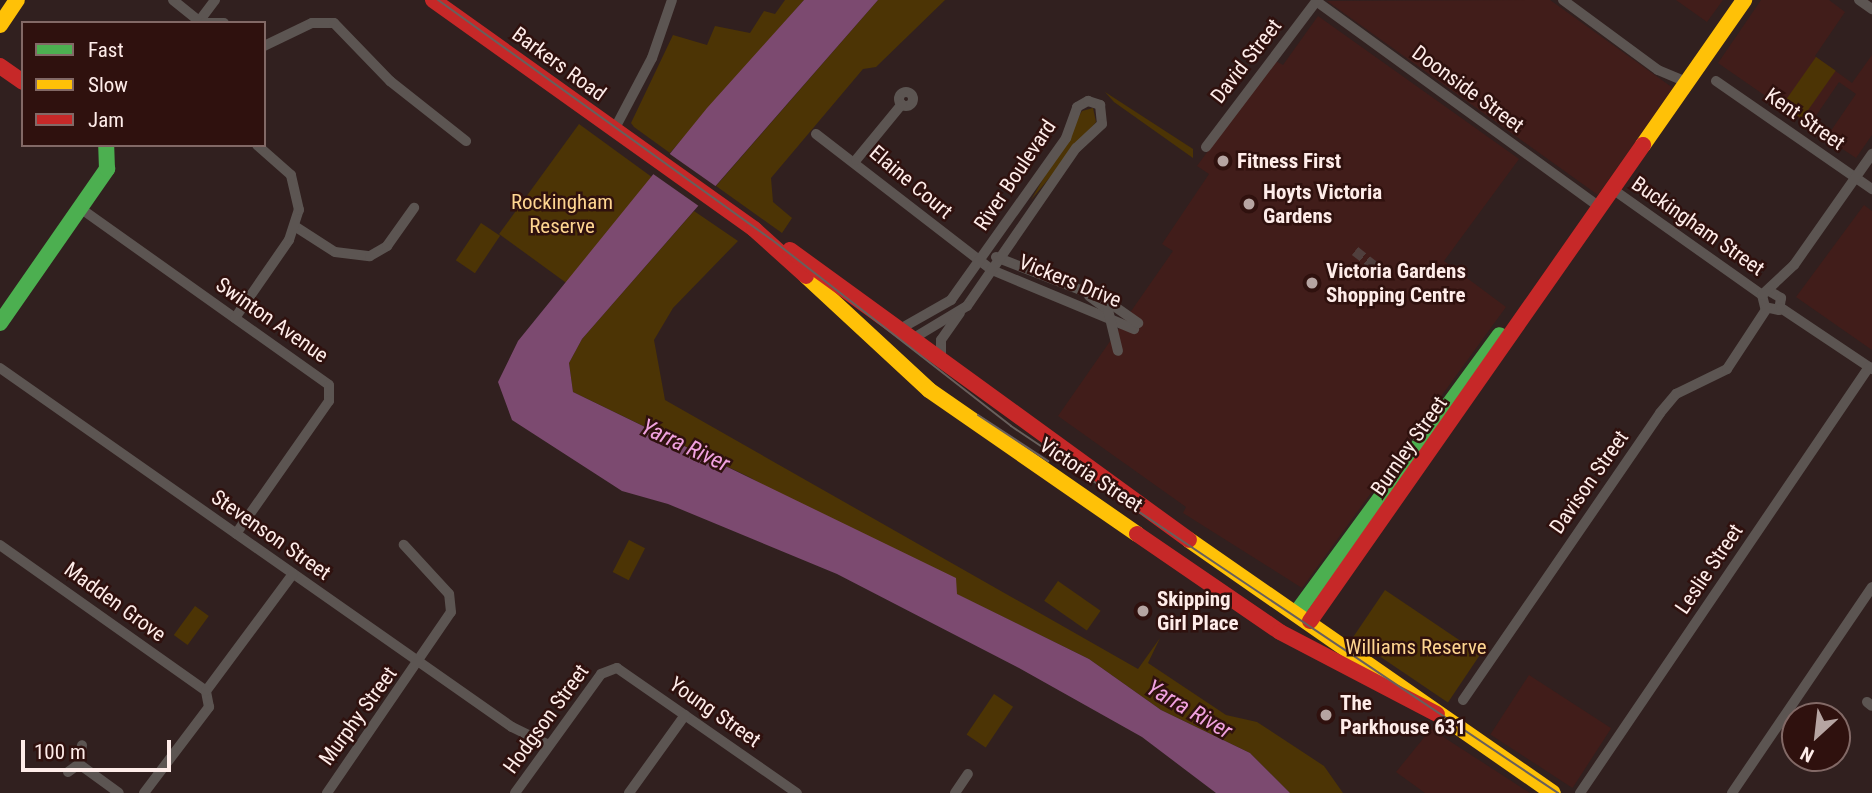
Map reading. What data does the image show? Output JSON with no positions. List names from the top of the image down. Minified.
{"streets":{"main road":["Barkers Road","Burnley Street","Victoria Street"],"street":["David Street","Doonside Street","Kent Street","River Boulevard","Elaine Court","Buckingham Street","Vickers Drive","Swinton Avenue","Davison Street","Stevenson Street","Leslie Street","Madden Grove","Young Street","Murphy Street","Hodgson Street"]},"crossings":[["David Street","Doonside Street"],["Barkers Road","Victoria Street"],["Doonside Street","Burnley Street"],["River Boulevard","Elaine Court"],["River Boulevard","Vickers Drive"],["River Boulevard","Victoria Street"],["Elaine Court","Vickers Drive"],["Buckingham Street","Burnley Street"],["Swinton Avenue","Stevenson Street"],["Burnley Street","Victoria Street"],["Stevenson Street","Murphy Street"],["Stevenson Street","Hodgson Street"],["Young Street","Hodgson Street"]],"water":["Yarra River"],"parks":["Rockingham Reserve","Williams Reserve"],"places":["Fitness First","Hoyts Victoria Gardens","Victoria Gardens Shopping Centre","Skipping Girl Place","The Parkhouse 631"],"legend":["Fast","Slow","Jam"],"scale_bar":"100 m","north":"bottom left"}
